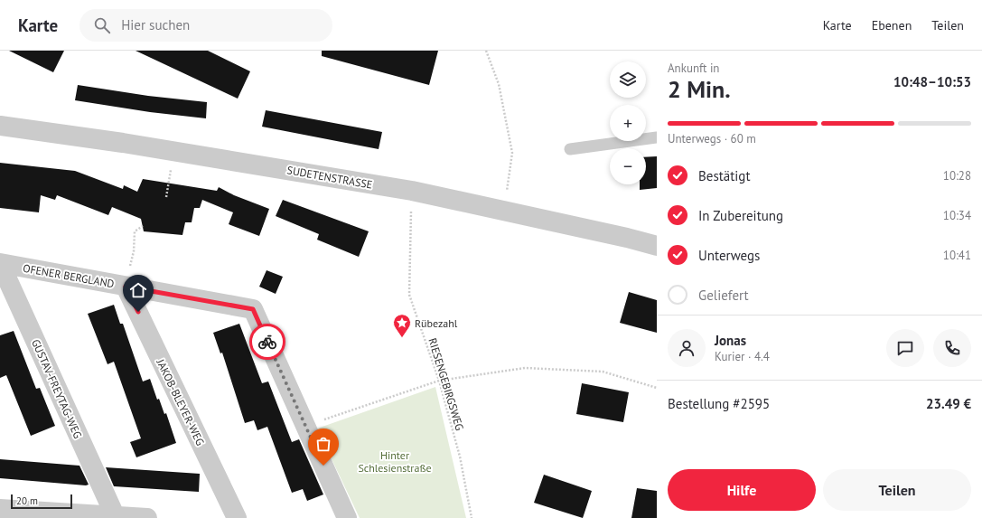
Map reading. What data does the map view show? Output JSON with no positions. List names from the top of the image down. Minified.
{"streets":{"street":["SUDETENSTRASSE","OFENER BERGLAND","GUSTAV-FREYTAG-WEG","JAKOB-BLEYER-WEG"],"path":["RIESENGEBIRGSWEG"]},"crossings":[["SUDETENSTRASSE","RIESENGEBIRGSWEG"],["OFENER BERGLAND","GUSTAV-FREYTAG-WEG"],["OFENER BERGLAND","JAKOB-BLEYER-WEG"]],"parks":["Hinter Schlesienstraße"],"places":{"place":["Rübezahl"]},"scale_bar":"20 m","page":{"header":"Karte","search":"Hier suchen","nav":["Karte","Ebenen","Teilen"],"heading":["2 Min.","Ankunft in","10:48–10:53"],"panel":["Jonas","Kurier · 4.4","Bestellung #2595","23.49 €"],"map_buttons":["+","−"],"bar":"Unterwegs · 60 m","list":[["Bestätigt","10:28"],["In Zubereitung","10:34"],["Unterwegs","10:41"],"Geliefert"],"buttons":["Hilfe","Teilen"],"scale":"20 m"}}
